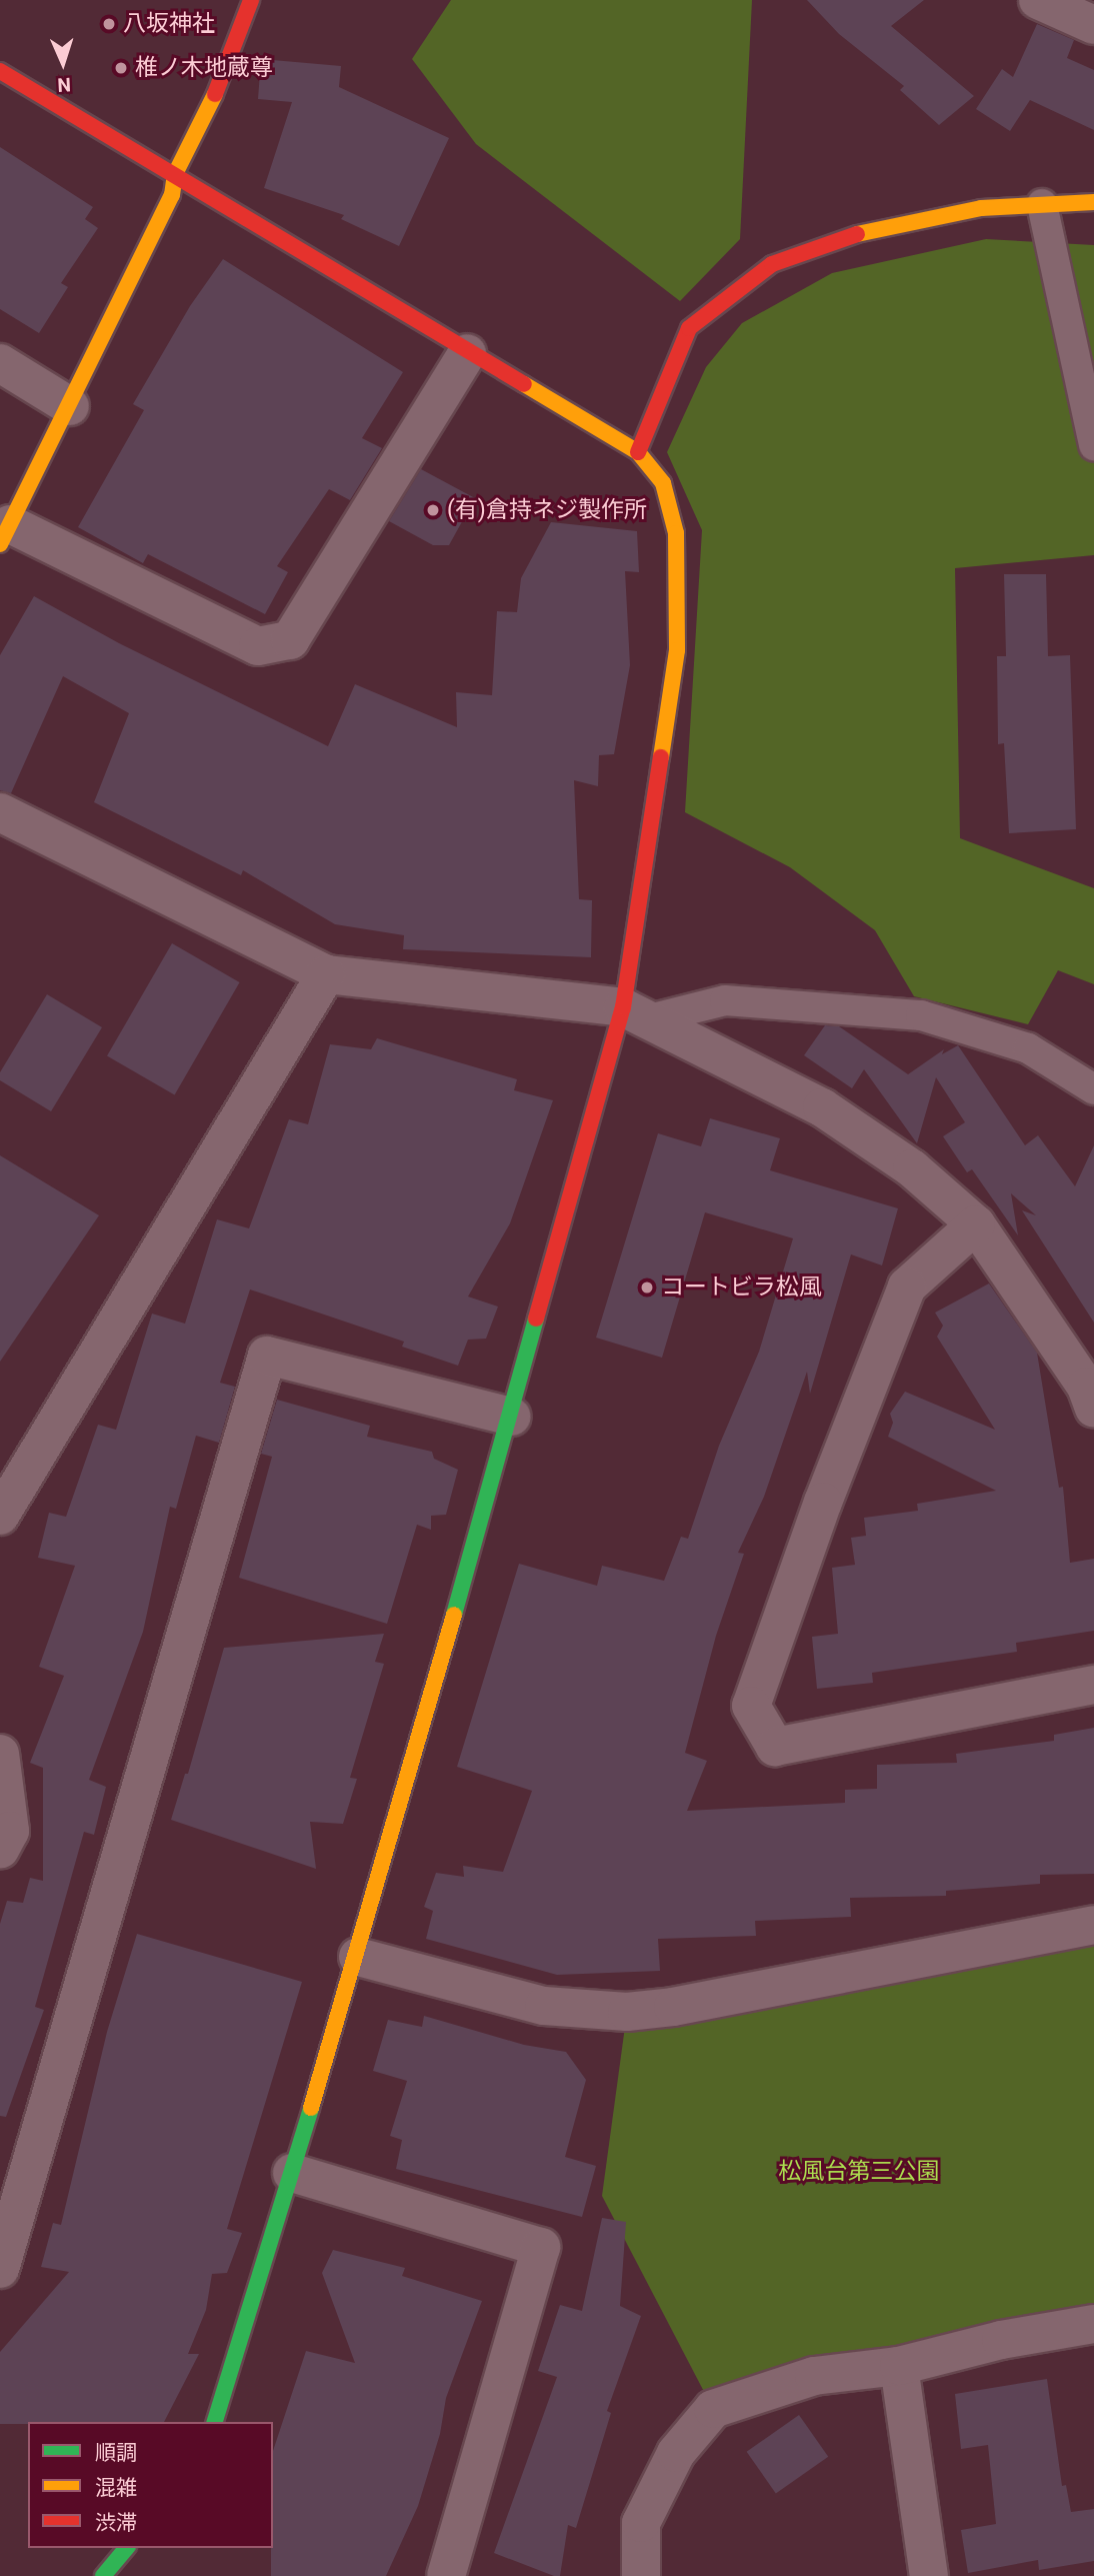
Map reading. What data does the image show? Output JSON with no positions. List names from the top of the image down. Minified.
{"parks":["松風台第三公園"],"places":["八坂神社","椎ノ木地蔵尊","(有)倉持ネジ製作所","コートビラ松風"],"legend":["順調","混雑","渋滞"],"north":"bottom"}
